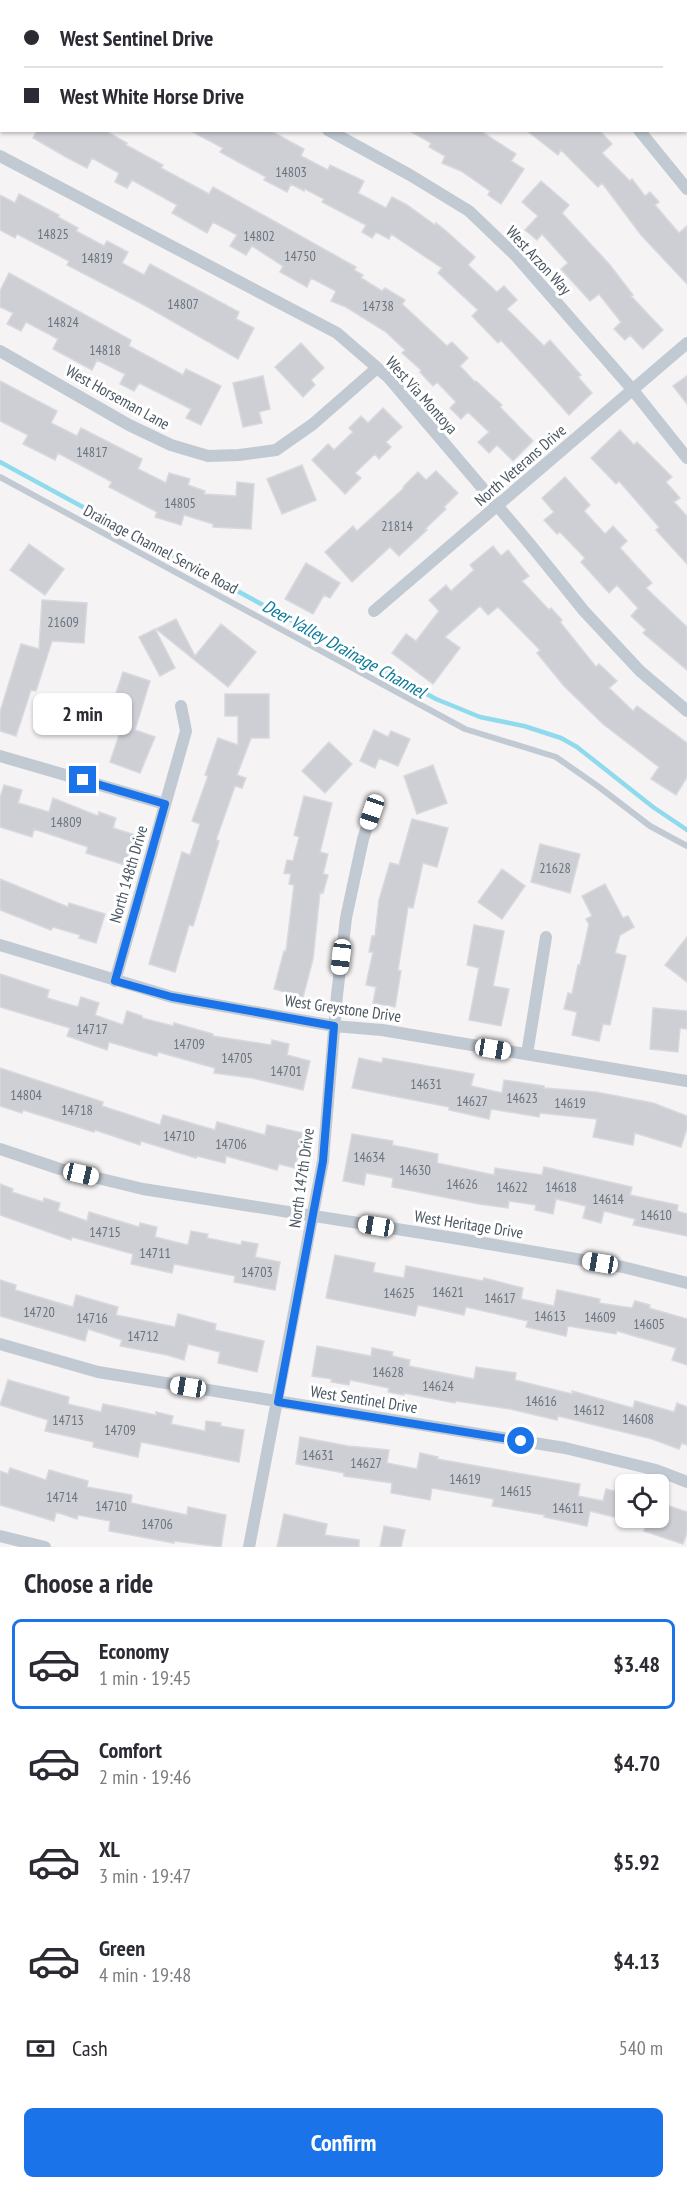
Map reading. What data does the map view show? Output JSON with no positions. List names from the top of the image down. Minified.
{"streets":{"street":["West Arzon Way","West Via Montoya","West Horseman Lane","North Veterans Drive","North 148th Drive","West Greystone Drive","North 147th Drive","West Heritage Drive","West Sentinel Drive"],"lane":["Drainage Channel Service Road"]},"crossings":[["West Arzon Way","North Veterans Drive"],["West Via Montoya","West Horseman Lane"],["West Via Montoya","North Veterans Drive"],["North 148th Drive","West Greystone Drive"],["West Greystone Drive","North 147th Drive"],["North 147th Drive","West Heritage Drive"],["North 147th Drive","West Sentinel Drive"]],"water":["Deer Valley Drainage Channel"],"house_numbers":["14803","14825","14802","14750","14819","14807","14738","14824","14818","14817","14805","21814","21609","14809","21628","14717","14709","14705","14701","14631","14804","14623","14627","14619","14718","14710","14706","14634","14630","14626","14622","14618","14614","14610","14715","14711","14703","14621","14625","14617","14720","14613","14609","14716","14605","14712","14628","14624","14616","14612","14608","14713","14709","14631","14627","14619","14615","14714","14710","14611","14706"],"page":{"banner":["West Sentinel Drive","West White Horse Drive"],"bubble":"2 min","heading":"Choose a ride","list":[{"name":"Economy","note":"1 min · 19:45","value":"$3.48"},{"name":"Comfort","note":"2 min · 19:46","value":"$4.70"},{"name":"XL","note":"3 min · 19:47","value":"$5.92"},{"name":"Green","note":"4 min · 19:48","value":"$4.13"}],"pay":["Cash","540 m"],"buttons":"Confirm"}}
